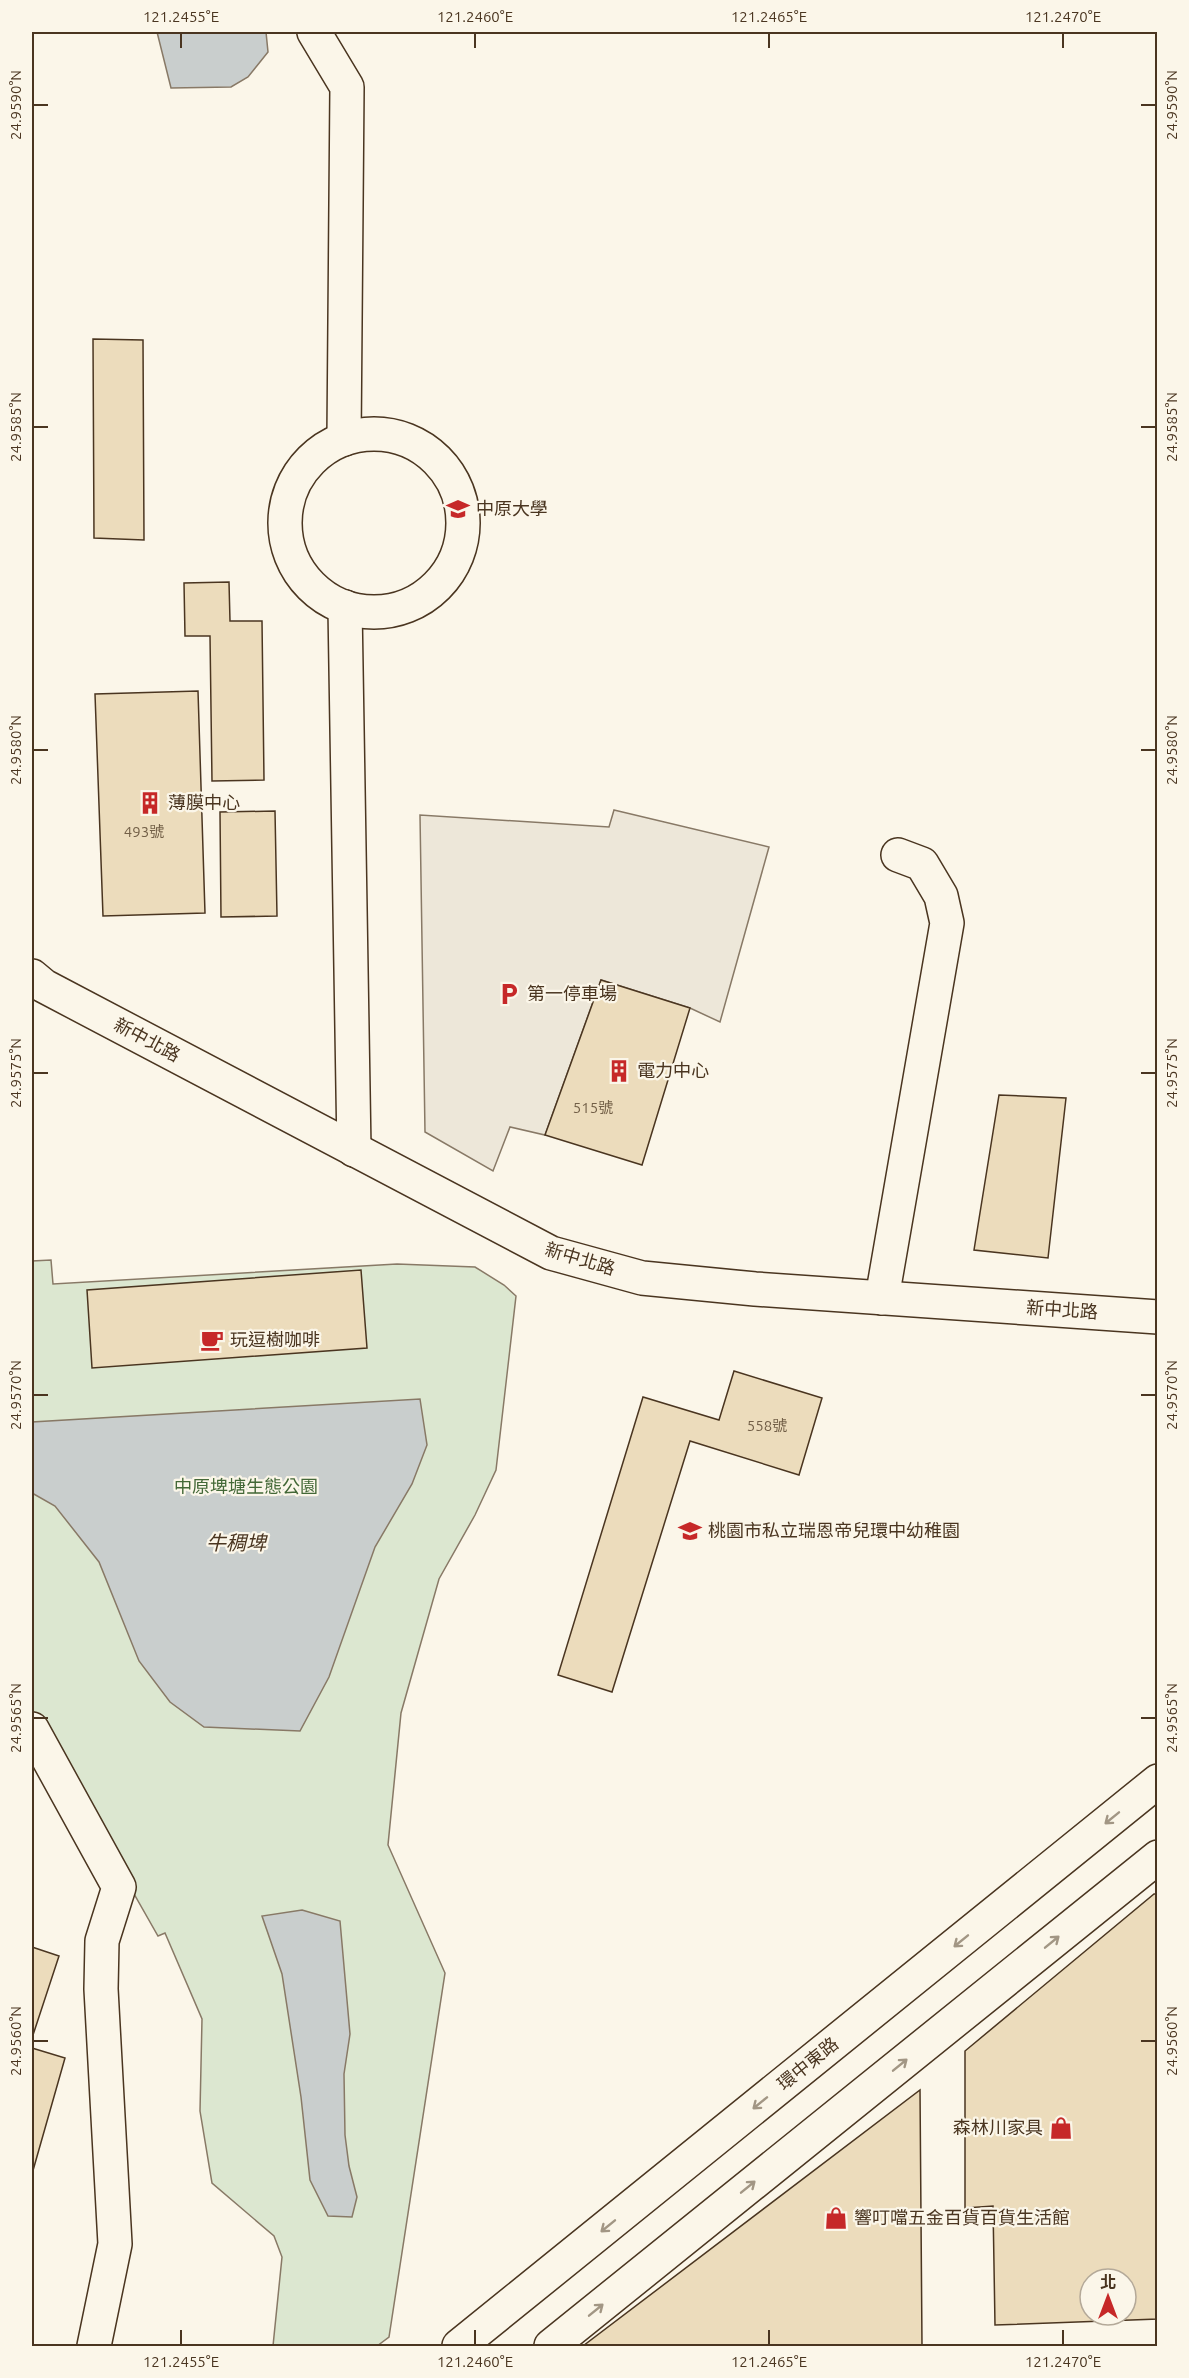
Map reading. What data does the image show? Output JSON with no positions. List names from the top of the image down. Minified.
{"streets":{"street":["新中北路","環中東路"]},"water":["牛稠埤"],"parks":["中原埤塘生態公園"],"places":{"school or university":["中原大學","桃園市私立瑞恩帝兒環中幼稚園"],"building":["薄膜中心","電力中心"],"parking":["第一停車場"],"cafe":["玩逗樹咖啡"],"shop":["森林川家具","響叮噹五金百貨百貨生活館"]},"house_numbers":["493號","515號","558號"],"north":"top","coordinates":["121.2455°E","121.2460°E","121.2465°E","121.2470°E","24.9590°N","24.9585°N","24.9580°N","24.9575°N","24.9570°N","24.9565°N","24.9560°N"]}
